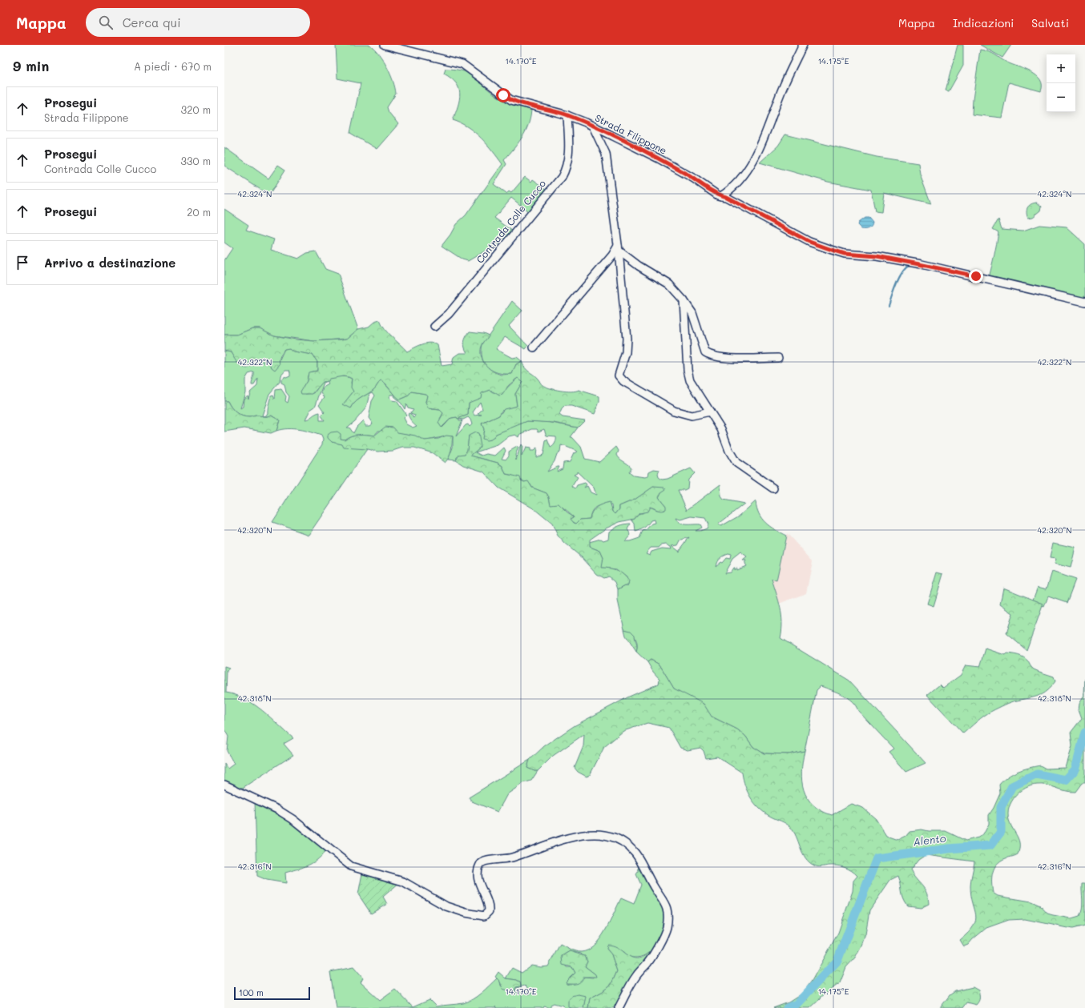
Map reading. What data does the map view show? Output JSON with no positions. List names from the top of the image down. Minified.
{"streets":{"street":["Strada Filippone","Contrada Colle Cucco"]},"crossings":[["Strada Filippone","Contrada Colle Cucco"]],"water":["Alento"],"scale_bar":"100 m","page":{"header":"Mappa","search":"Cerca qui","nav":["Mappa","Indicazioni","Salvati"],"heading":["9 min","A piedi · 670 m"],"map_buttons":["+","−"],"list":[["Prosegui","Strada Filippone","320 m"],["Prosegui","Contrada Colle Cucco","330 m"],["Prosegui","20 m"],"Arrivo a destinazione"],"scale":"100 m"},"coordinates":["14.170°E","14.175°E","42.324°N","42.322°N","42.320°N","42.318°N","42.316°N"]}
